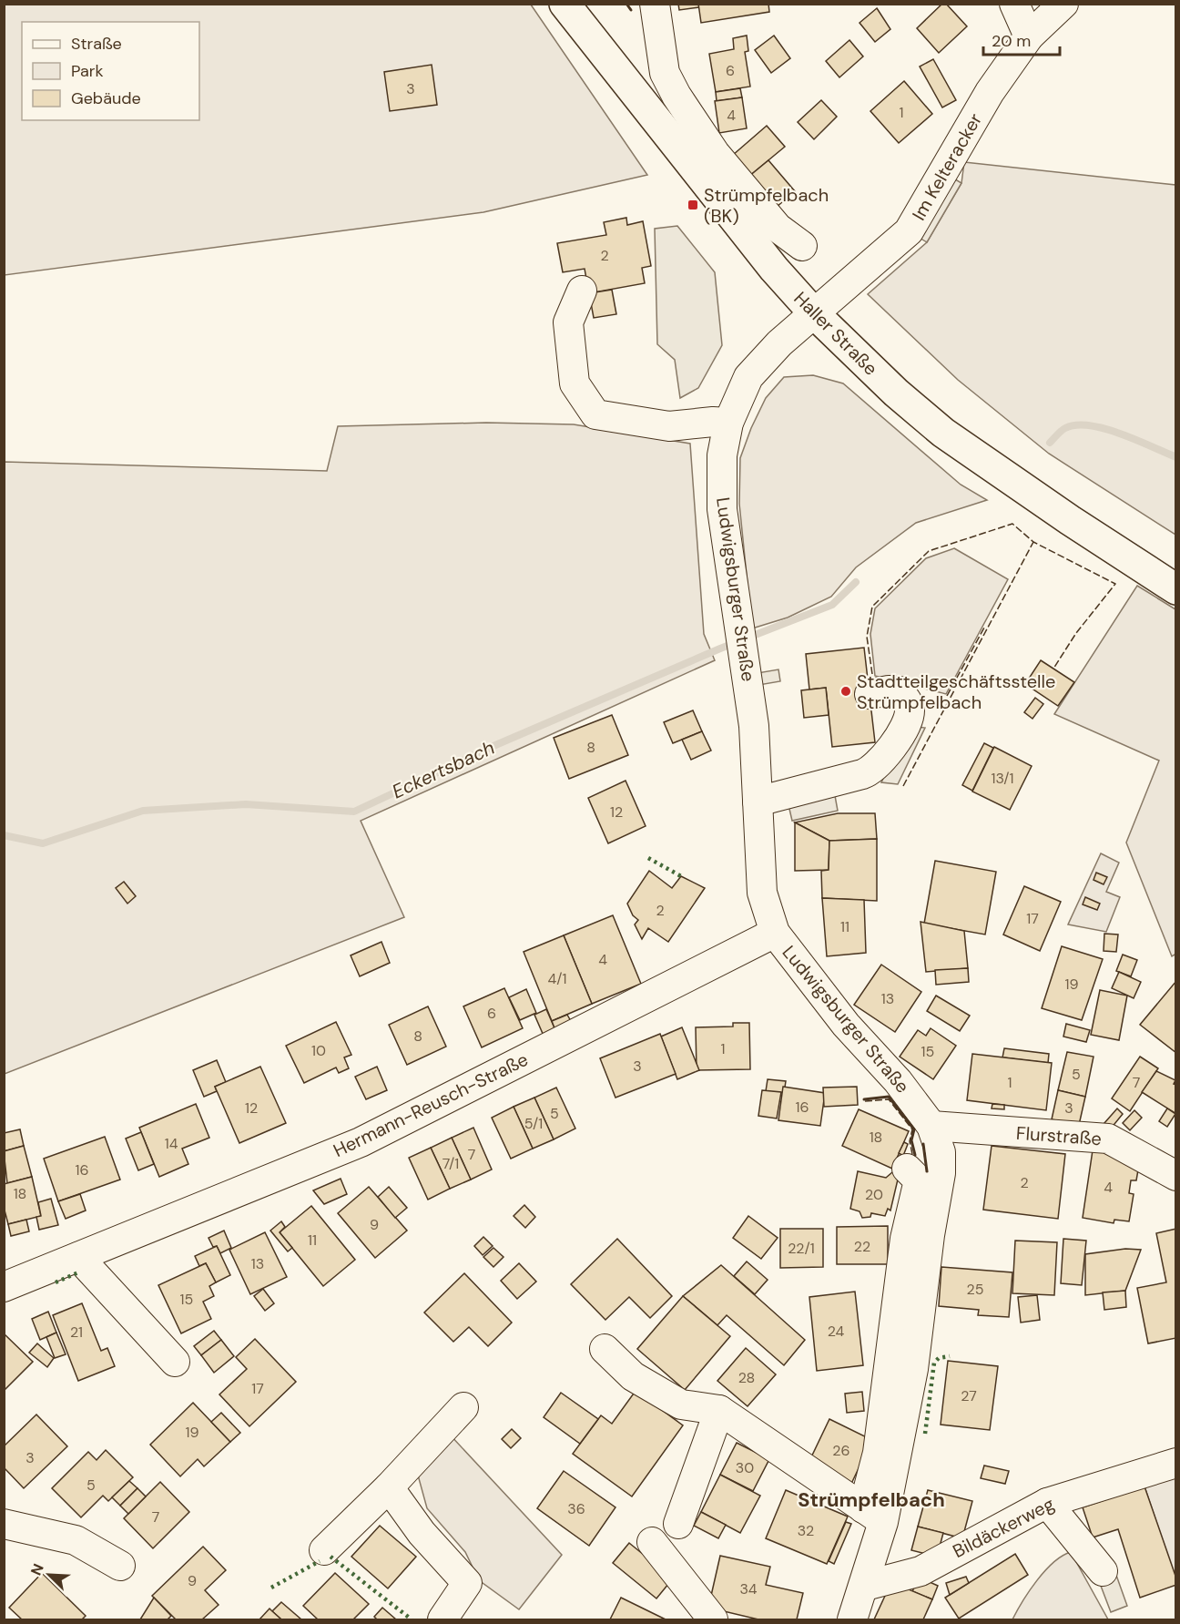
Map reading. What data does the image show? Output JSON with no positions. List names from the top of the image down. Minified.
{"streets":{"main road":["Haller Straße"],"street":["Im Kelteracker","Ludwigsburger Straße","Hermann-Reusch-Straße","Flurstraße","Bildäckerweg"]},"crossings":[["Im Kelteracker","Haller Straße"],["Im Kelteracker","Ludwigsburger Straße"],["Haller Straße","Ludwigsburger Straße"],["Ludwigsburger Straße","Hermann-Reusch-Straße"],["Ludwigsburger Straße","Flurstraße"],["Ludwigsburger Straße","Bildäckerweg"]],"districts":["Strümpfelbach"],"water":["Eckertsbach"],"places":{"transit":["Strümpfelbach (BK)"],"other":["Stadtteilgeschäftsstelle Strümpfelbach"]},"house_numbers":["6","3","1","4","2","8","13/1","12","2","17","11","4","4/1","19","13","6","8","1","10","15","3","5","1","7","16","12","3","5","5/1","18","14","7","7/1","16","2","4","18","20","9","11","22","22/1","13","25","15","24","21","28","17","27","19","26","3","30","5","36","7","32","9","34"],"legend":["Straße","Park","Gebäude"],"scale_bar":"20 m","north":"top left"}
